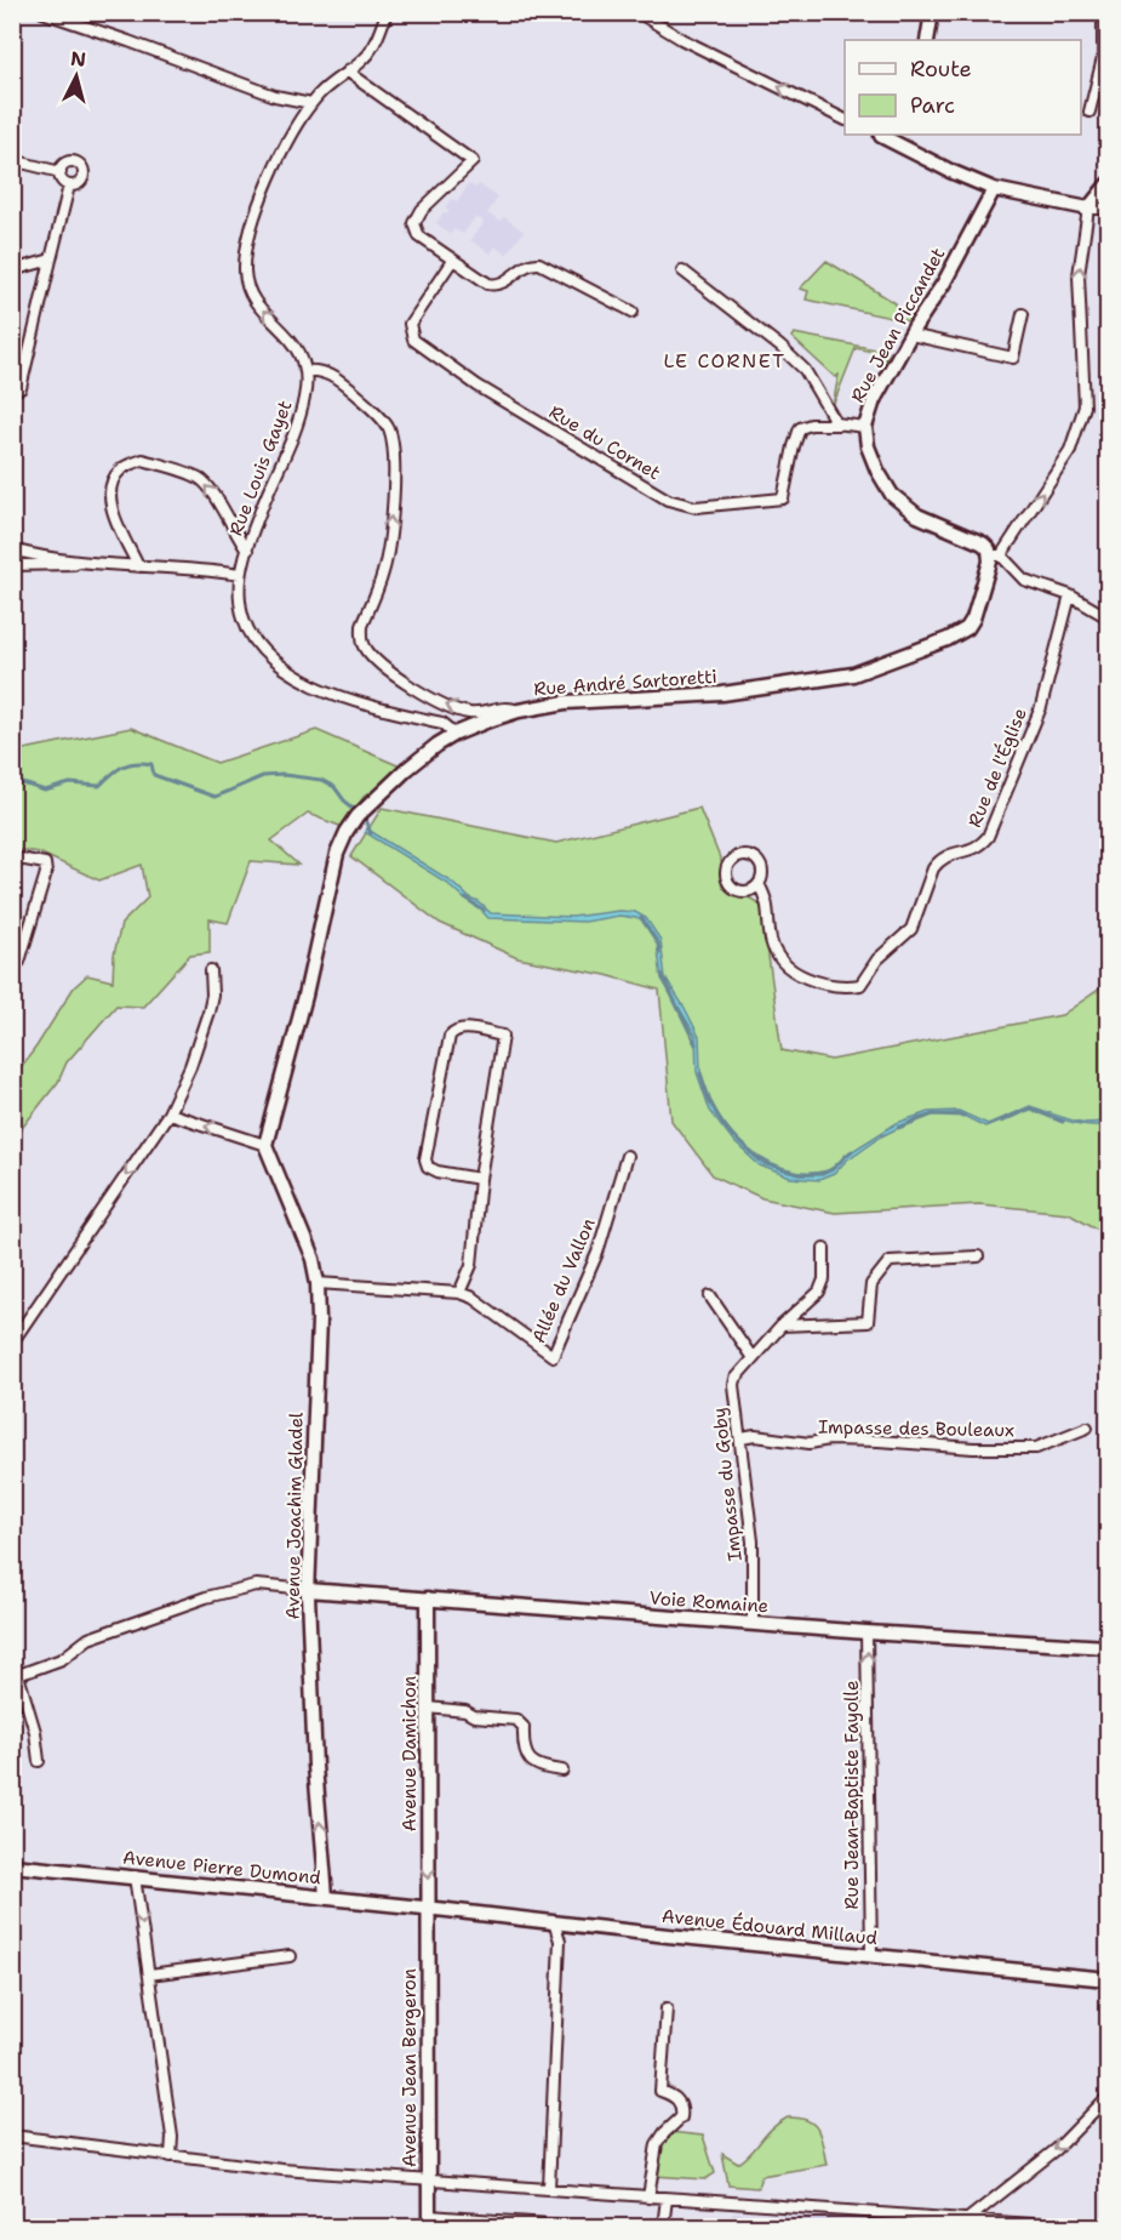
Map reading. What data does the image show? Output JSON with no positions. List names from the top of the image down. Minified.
{"streets":{"street":["Rue Jean Piccandet","Rue du Cornet","Rue Louis Gayet","Rue André Sartoretti","Rue de l'Église","Allée du Vallon","Impasse des Bouleaux","Impasse du Goby","Avenue Joachim Gladel","Voie Romaine","Avenue Damichon","Rue Jean-Baptiste Fayolle","Avenue Pierre Dumond","Avenue Édouard Millaud","Avenue Jean Bergeron"]},"crossings":[["Rue Jean Piccandet","Rue André Sartoretti"],["Rue Louis Gayet","Rue André Sartoretti"],["Rue André Sartoretti","Avenue Joachim Gladel"],["Allée du Vallon","Avenue Joachim Gladel"],["Impasse des Bouleaux","Impasse du Goby"],["Impasse du Goby","Voie Romaine"],["Avenue Joachim Gladel","Voie Romaine"],["Avenue Joachim Gladel","Avenue Pierre Dumond"],["Voie Romaine","Avenue Damichon"],["Voie Romaine","Rue Jean-Baptiste Fayolle"],["Avenue Damichon","Avenue Pierre Dumond"],["Avenue Damichon","Avenue Édouard Millaud"],["Avenue Damichon","Avenue Jean Bergeron"],["Rue Jean-Baptiste Fayolle","Avenue Édouard Millaud"],["Avenue Pierre Dumond","Avenue Édouard Millaud"],["Avenue Pierre Dumond","Avenue Jean Bergeron"],["Avenue Édouard Millaud","Avenue Jean Bergeron"]],"one_way":["Avenue Joachim Gladel","Avenue Damichon","Rue Jean-Baptiste Fayolle"],"districts":["LE CORNET"],"legend":["Route","Parc"],"north":"top"}
